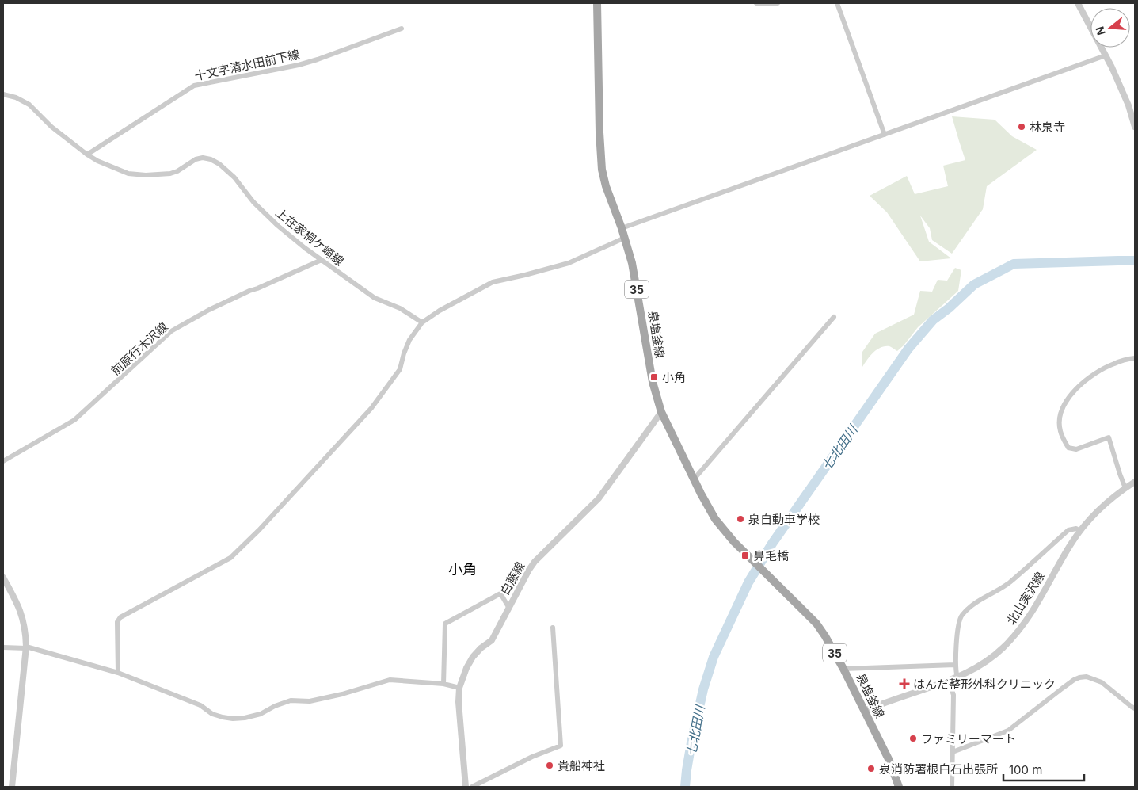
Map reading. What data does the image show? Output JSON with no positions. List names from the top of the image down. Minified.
{"streets":{"main road":["35","泉塩釜線"],"street":["十文字清水田前下線","上在家桐ケ崎線","前原行木沢線","白藤線","北山実沢線"]},"crossings":[["十文字清水田前下線","上在家桐ケ崎線"],["上在家桐ケ崎線","前原行木沢線"],["泉塩釜線","白藤線"],["泉塩釜線","北山実沢線"]],"districts":["小角"],"water":["七北田川"],"places":{"other":["林泉寺","泉自動車学校","ファミリーマート","貴船神社","泉消防署根白石出張所"],"transit":["小角","鼻毛橋"],"health":["はんだ整形外科クリニック"]},"scale_bar":"100 m","north":"left"}
